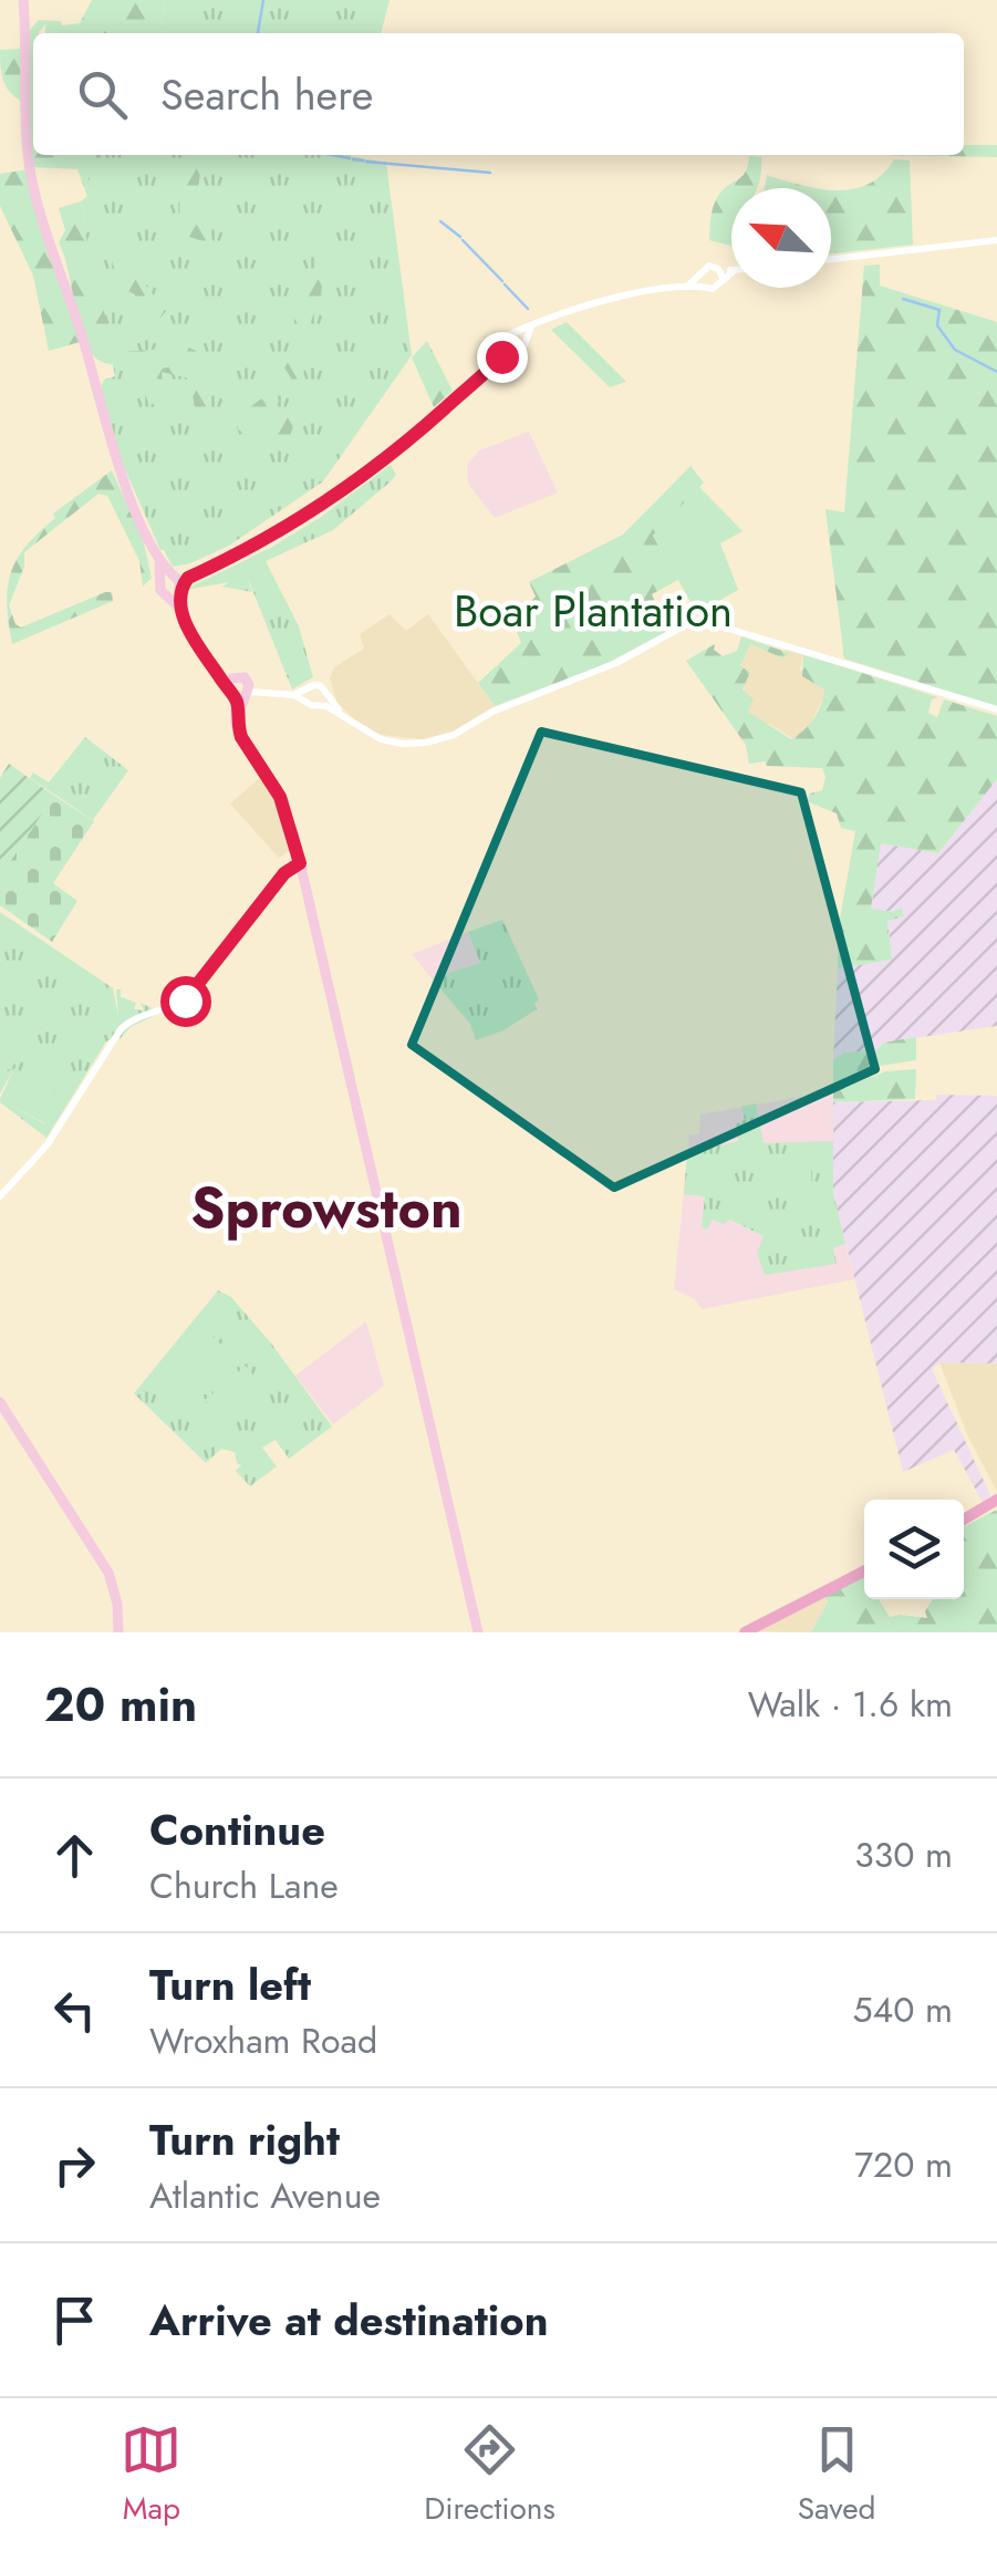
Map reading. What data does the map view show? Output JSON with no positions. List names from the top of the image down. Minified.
{"districts":["Sprowston"],"parks":["Boar Plantation"],"north":"top left","page":{"search":"Search here","heading":["20 min","Walk · 1.6 km"],"list":[["Continue","Church Lane","330 m"],["Turn left","Wroxham Road","540 m"],["Turn right","Atlantic Avenue","720 m"],"Arrive at destination"],"nav":["Map","Directions","Saved"]}}
